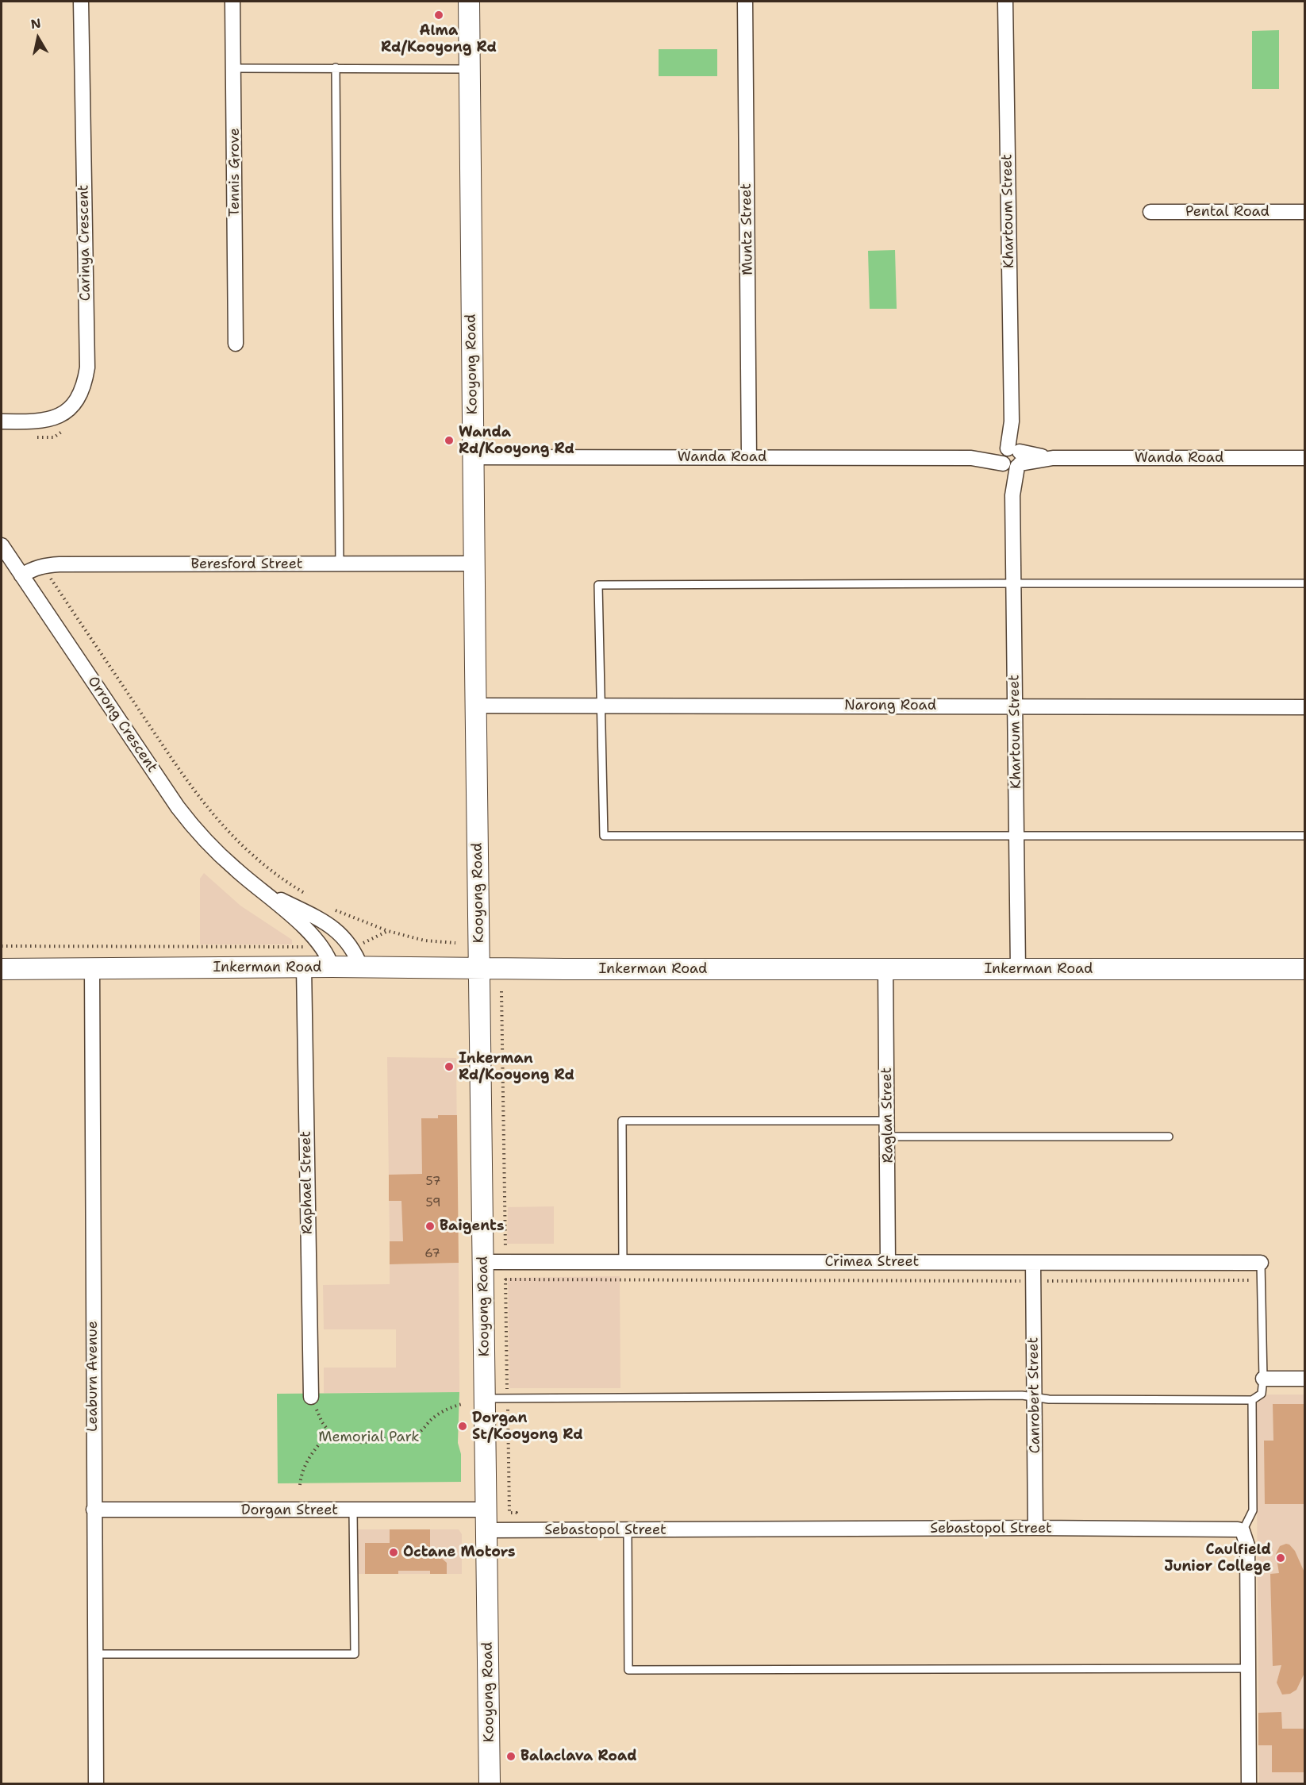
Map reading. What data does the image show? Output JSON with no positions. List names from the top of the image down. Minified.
{"streets":{"street":["Tennis Grove","Khartoum Street","Pental Road","Muntz Street","Carinya Crescent","Kooyong Road","Wanda Road","Beresford Street","Narong Road","Orrong Crescent","Inkerman Road","Raglan Street","Raphael Street","Crimea Street","Leaburn Avenue","Canrobert Street","Dorgan Street","Sebastopol Street"]},"crossings":[["Khartoum Street","Wanda Road"],["Khartoum Street","Narong Road"],["Khartoum Street","Inkerman Road"],["Muntz Street","Wanda Road"],["Kooyong Road","Wanda Road"],["Kooyong Road","Beresford Street"],["Kooyong Road","Narong Road"],["Kooyong Road","Inkerman Road"],["Kooyong Road","Crimea Street"],["Kooyong Road","Dorgan Street"],["Kooyong Road","Sebastopol Street"],["Beresford Street","Orrong Crescent"],["Orrong Crescent","Inkerman Road"],["Inkerman Road","Raglan Street"],["Inkerman Road","Raphael Street"],["Inkerman Road","Leaburn Avenue"],["Raglan Street","Crimea Street"],["Crimea Street","Canrobert Street"],["Leaburn Avenue","Dorgan Street"],["Canrobert Street","Sebastopol Street"]],"parks":["Memorial Park"],"places":["Alma Rd/Kooyong Rd","Wanda Rd/Kooyong Rd","Inkerman Rd/Kooyong Rd","Baigents","Dorgan St/Kooyong Rd","Octane Motors","Caulfield Junior College","Balaclava Road"],"house_numbers":["57","59","67"],"north":"top"}
